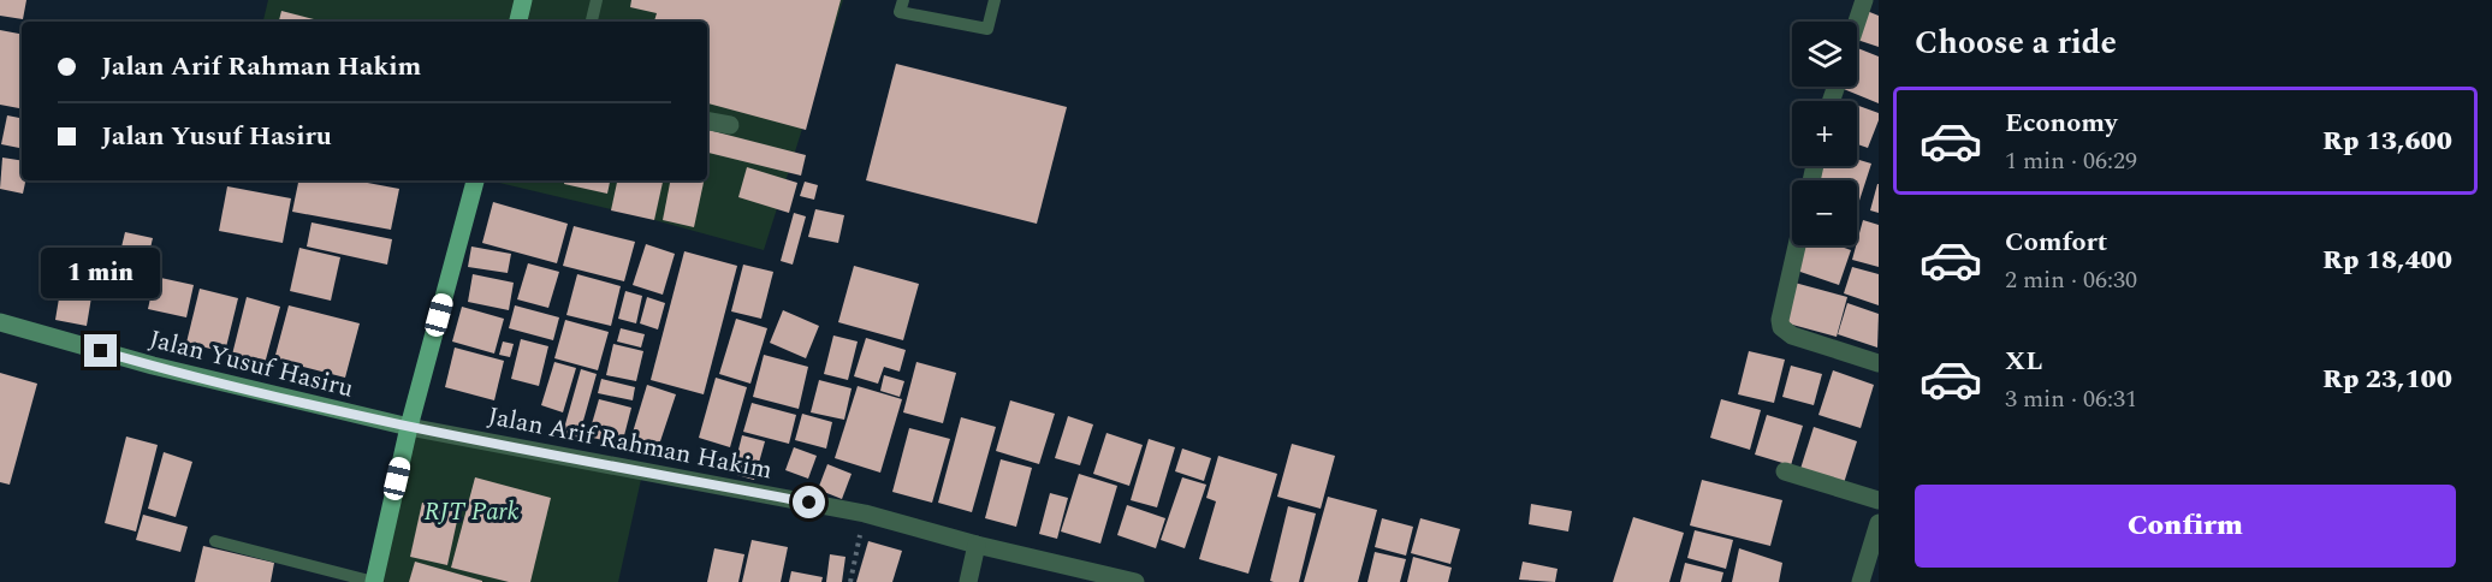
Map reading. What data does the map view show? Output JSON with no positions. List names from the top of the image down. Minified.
{"streets":{"main road":["Jalan Yusuf Hasiru"],"street":["Jalan Arif Rahman Hakim"]},"crossings":[["Jalan Yusuf Hasiru","Jalan Arif Rahman Hakim"]],"parks":["RJT Park"],"page":{"heading":"Choose a ride","map_buttons":["+","−"],"banner":["Jalan Arif Rahman Hakim","Jalan Yusuf Hasiru"],"list":[{"name":"Economy","note":"1 min · 06:29","value":"Rp 13,600"},{"name":"Comfort","note":"2 min · 06:30","value":"Rp 18,400"},{"name":"XL","note":"3 min · 06:31","value":"Rp 23,100"}],"bubble":"1 min","buttons":"Confirm"}}
